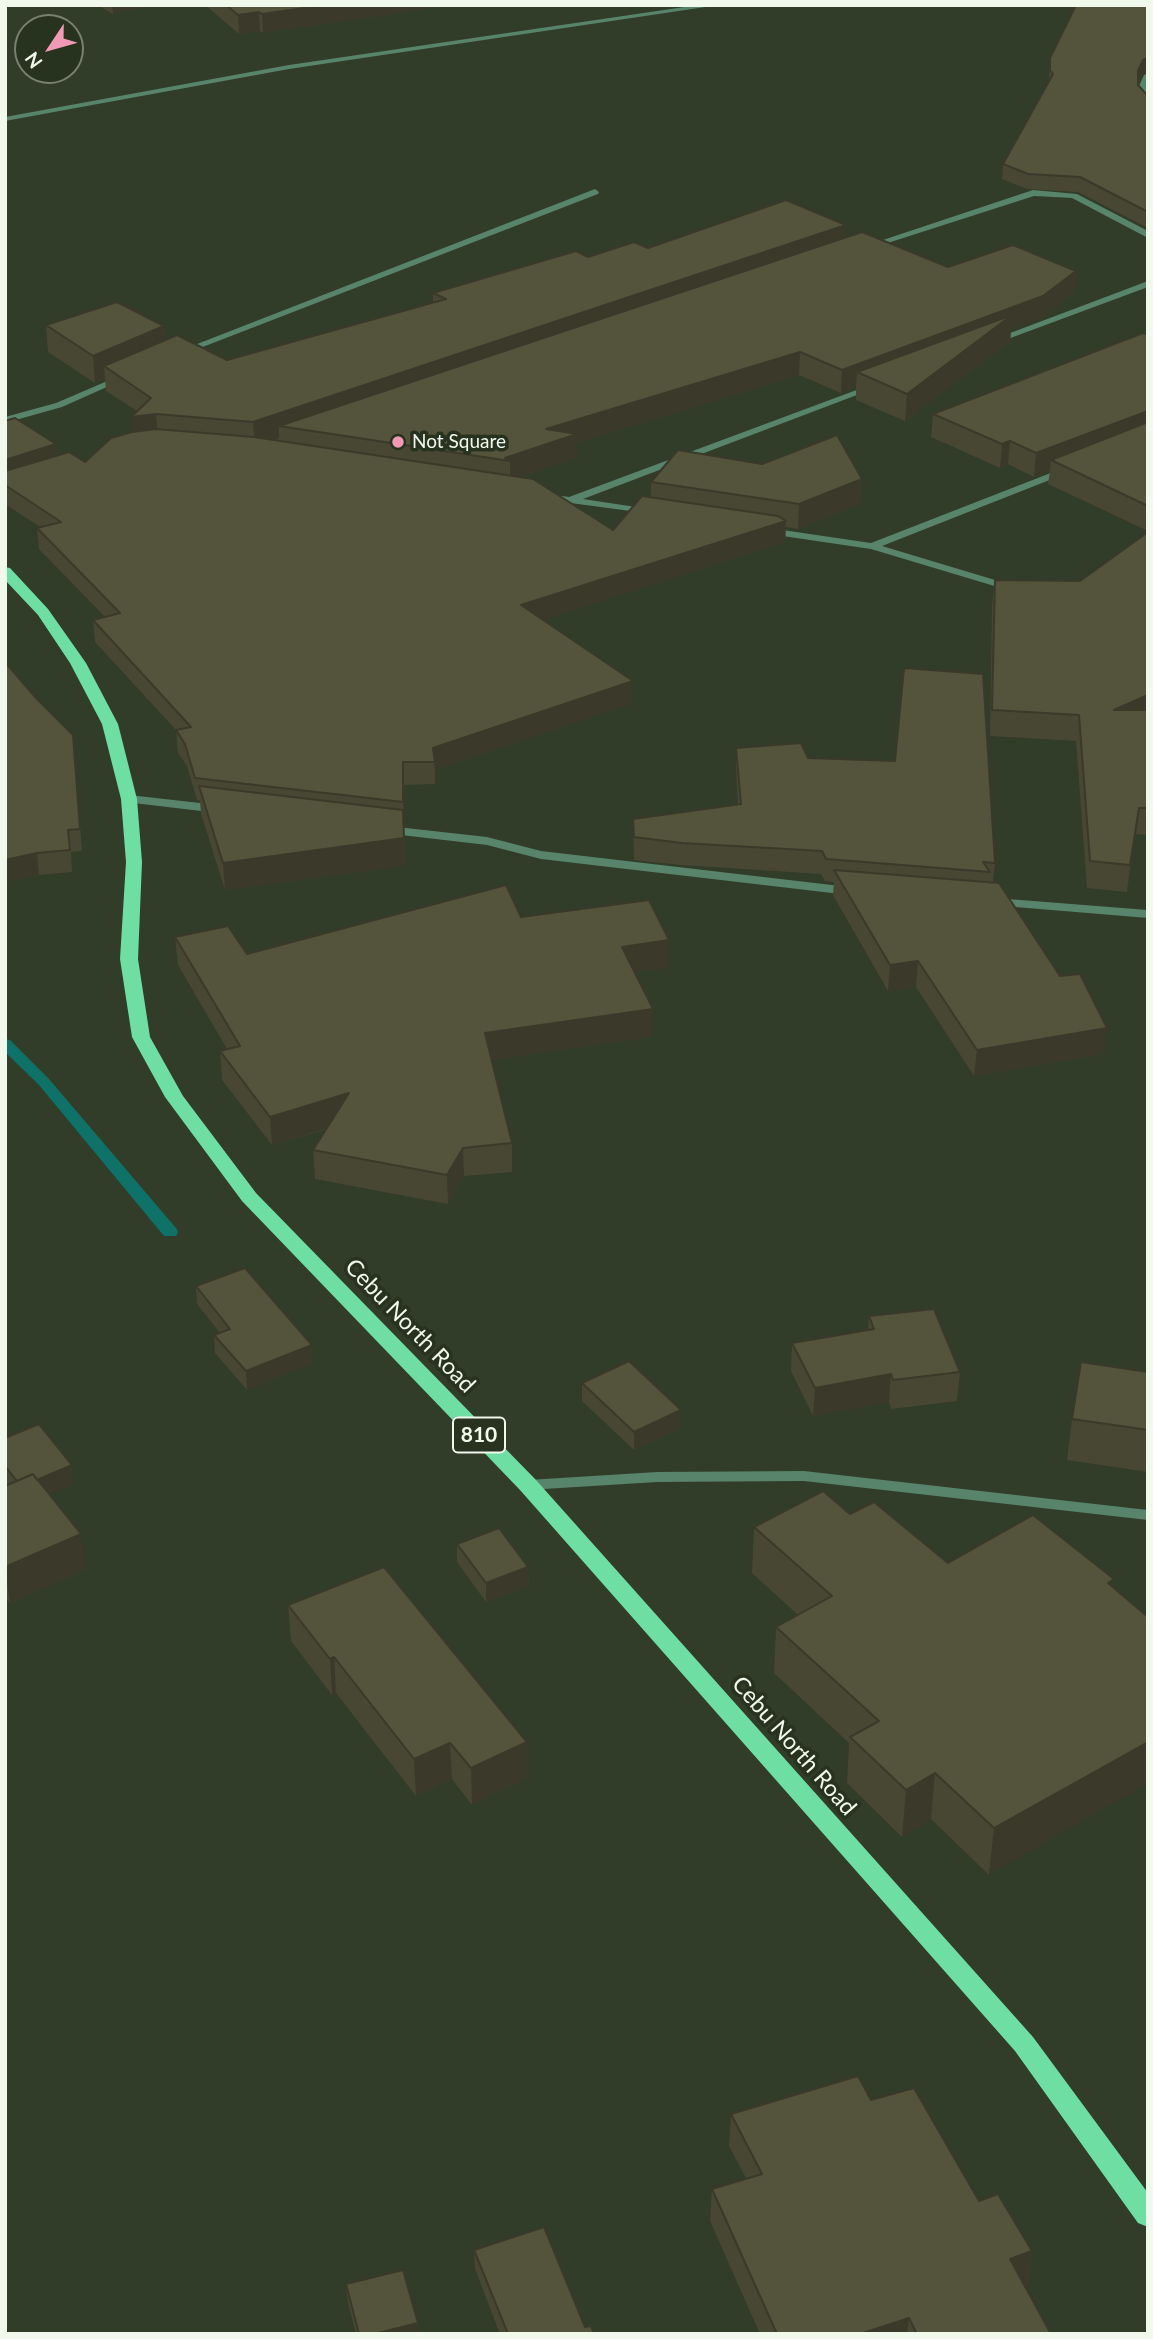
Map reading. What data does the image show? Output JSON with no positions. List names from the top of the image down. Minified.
{"streets":{"highway":["Cebu North Road","810"]},"places":["Not Square"],"north":"bottom left"}
